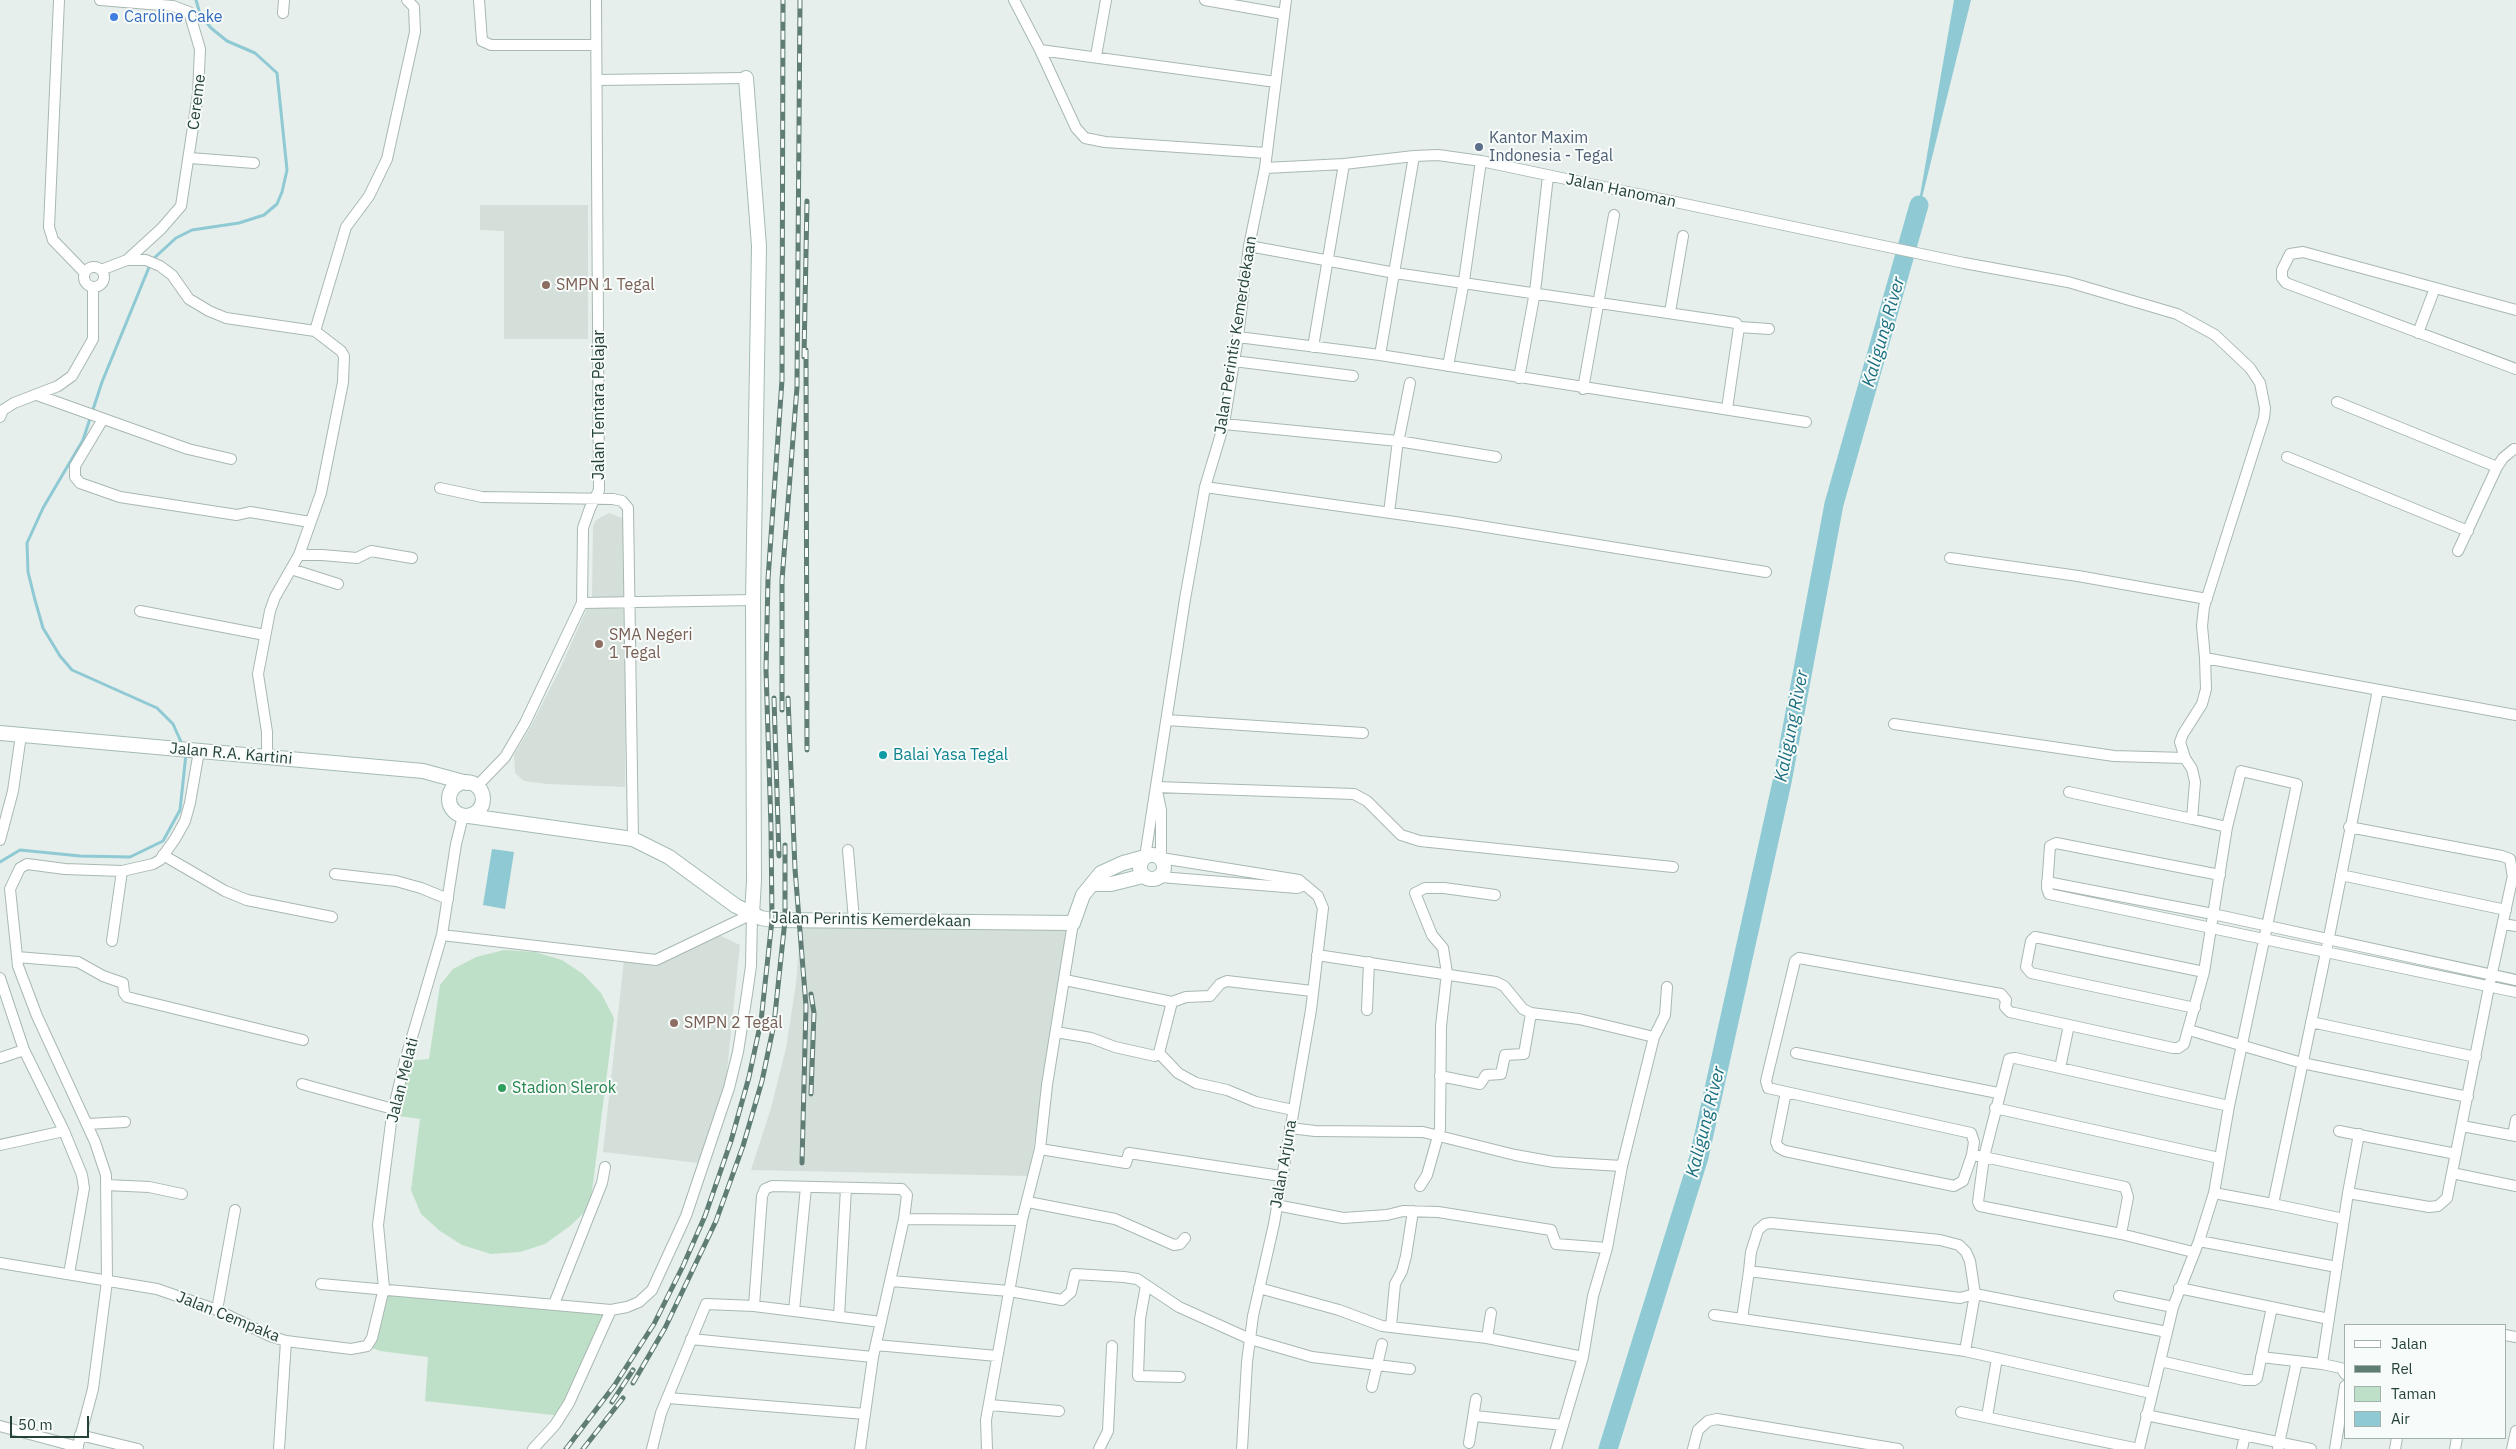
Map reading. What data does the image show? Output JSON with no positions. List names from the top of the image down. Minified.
{"streets":{"street":["Cereme","Jalan Hanoman","Jalan Perintis Kemerdekaan","Jalan Tentara Pelajar","Jalan R.A. Kartini","Jalan Melati","Jalan Arjuna","Jalan Cempaka"]},"crossings":[["Jalan Hanoman","Jalan Perintis Kemerdekaan"],["Jalan Perintis Kemerdekaan","Jalan Melati"],["Jalan Tentara Pelajar","Jalan R.A. Kartini"],["Jalan Melati","Jalan Cempaka"]],"water":["Kaligung River"],"places":["Caroline Cake","Kantor Maxim Indonesia - Tegal","SMPN 1 Tegal","SMA Negeri 1 Tegal","Balai Yasa Tegal","SMPN 2 Tegal","Stadion Slerok"],"legend":["Jalan","Rel","Taman","Air"],"scale_bar":"50 m"}
